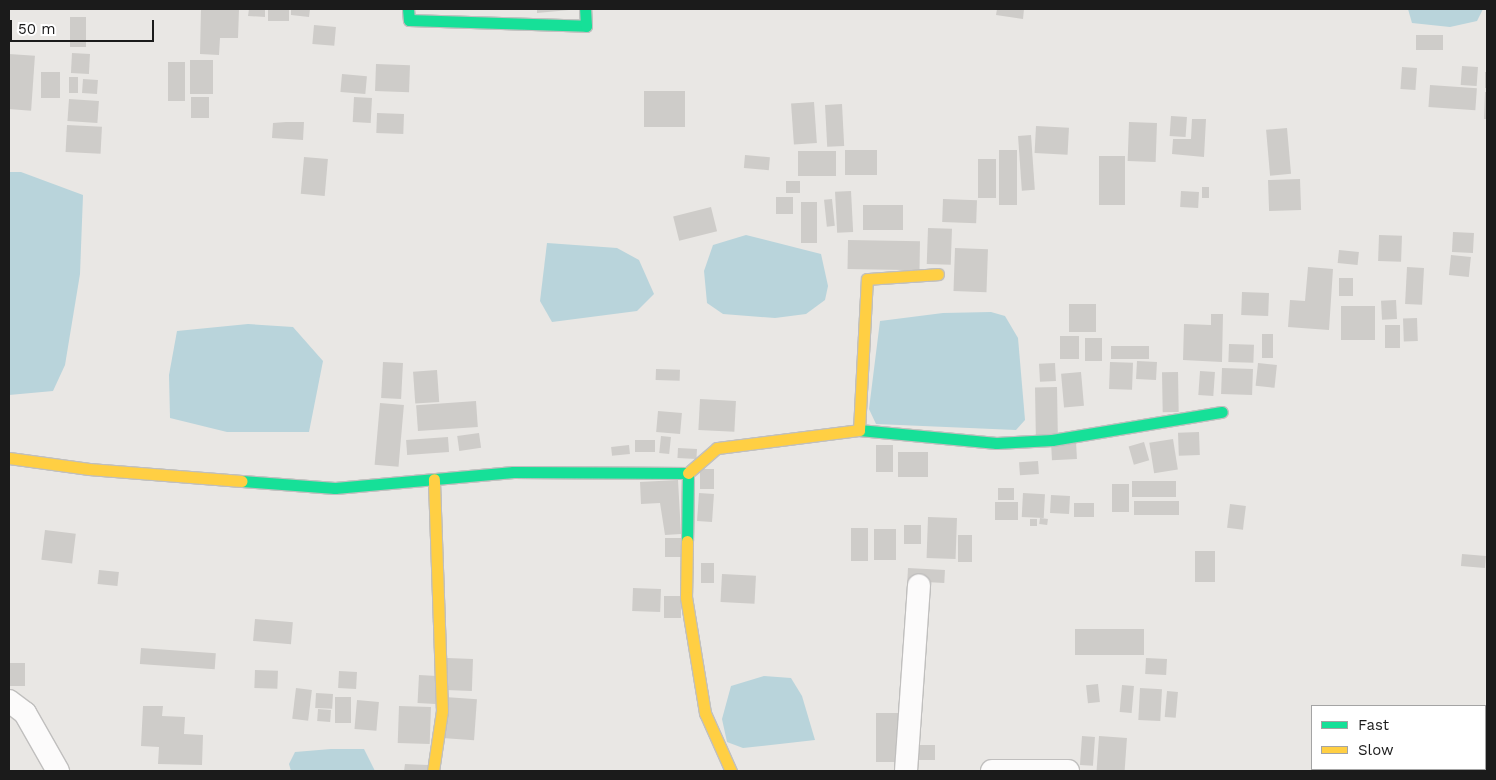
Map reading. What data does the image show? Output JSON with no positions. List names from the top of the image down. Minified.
{"legend":["Fast","Slow"],"scale_bar":"50 m"}
